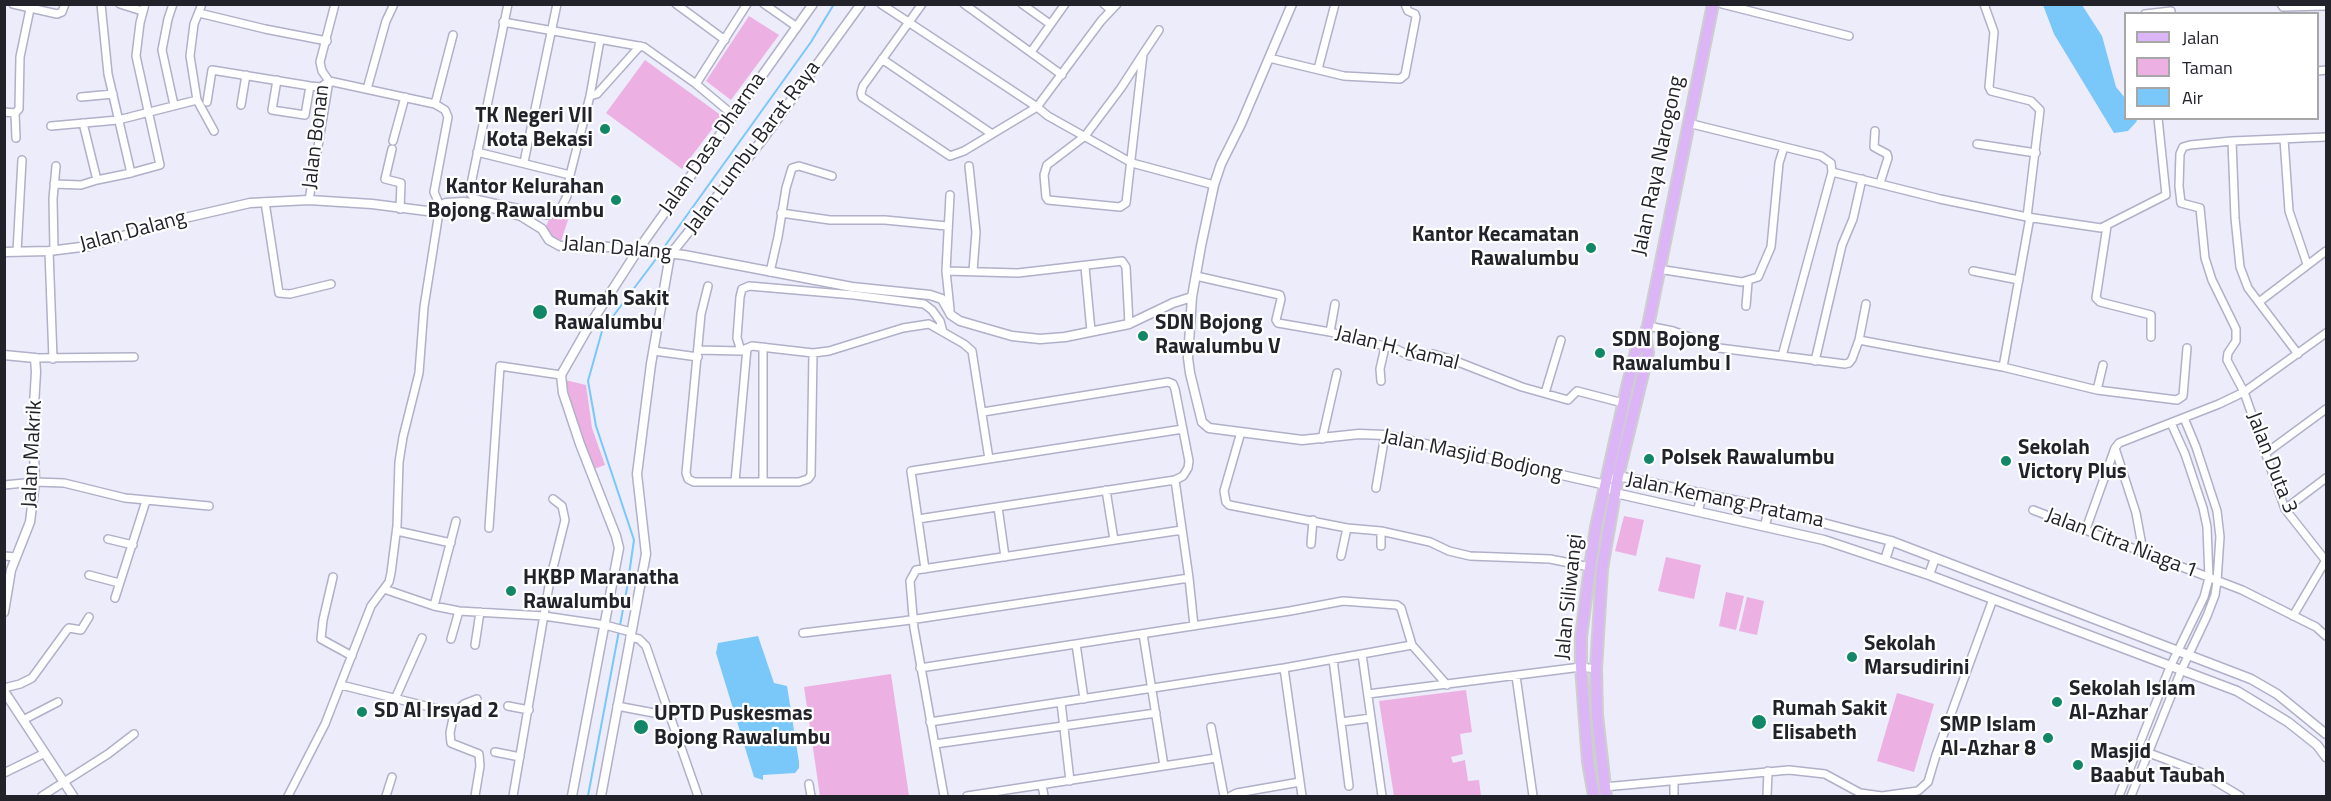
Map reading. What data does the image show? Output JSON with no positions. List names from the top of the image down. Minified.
{"streets":{"main road":["Jalan Raya Narogong","Jalan Siliwangi"],"street":["Jalan Bonan","Jalan Dasa Dharma","Jalan Lumbu Barat Raya","Jalan Dalang","Jalan H. Kamal","Jalan Makrik","Jalan Masjid Bodjong","Jalan Duta 3","Jalan Kemang Pratama","Jalan Citra Niaga 1"]},"crossings":[["Jalan Bonan","Jalan Dalang"],["Jalan Dasa Dharma","Jalan Dalang"],["Jalan Lumbu Barat Raya","Jalan Dalang"],["Jalan Raya Narogong","Jalan H. Kamal"],["Jalan Raya Narogong","Jalan Siliwangi"],["Jalan Dalang","Jalan Masjid Bodjong"],["Jalan H. Kamal","Jalan Masjid Bodjong"],["Jalan Masjid Bodjong","Jalan Kemang Pratama"],["Jalan Masjid Bodjong","Jalan Siliwangi"],["Jalan Kemang Pratama","Jalan Siliwangi"]],"places":["TK Negeri VII Kota Bekasi","Kantor Kelurahan Bojong Rawalumbu","Kantor Kecamatan Rawalumbu","Rumah Sakit Rawalumbu","SDN Bojong Rawalumbu V","SDN Bojong Rawalumbu I","Polsek Rawalumbu","Sekolah Victory Plus","HKBP Maranatha Rawalumbu","Sekolah Marsudirini","Sekolah Islam Al-Azhar","SD Al Irsyad 2","Rumah Sakit Elisabeth","UPTD Puskesmas Bojong Rawalumbu","SMP Islam Al-Azhar 8","Masjid Baabut Taubah"],"legend":["Jalan","Taman","Air"]}
